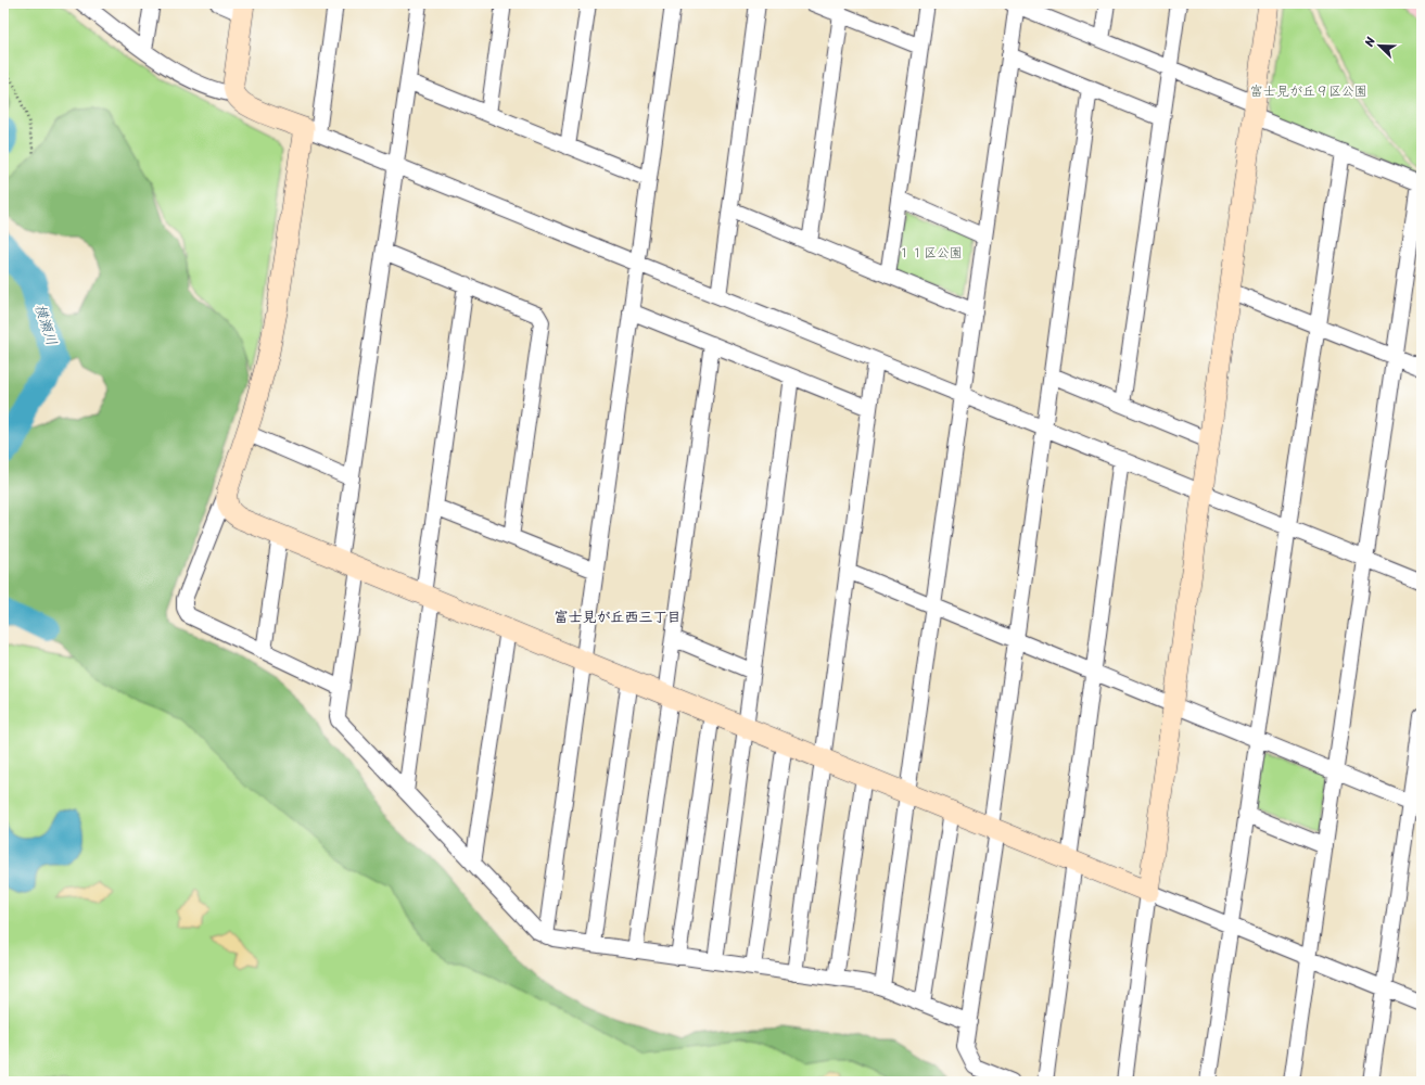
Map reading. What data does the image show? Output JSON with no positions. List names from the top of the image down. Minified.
{"districts":["富士見が丘西三丁目"],"water":["横瀬川"],"parks":["富士見が丘９区公園","１１区公園"],"north":"top left"}
